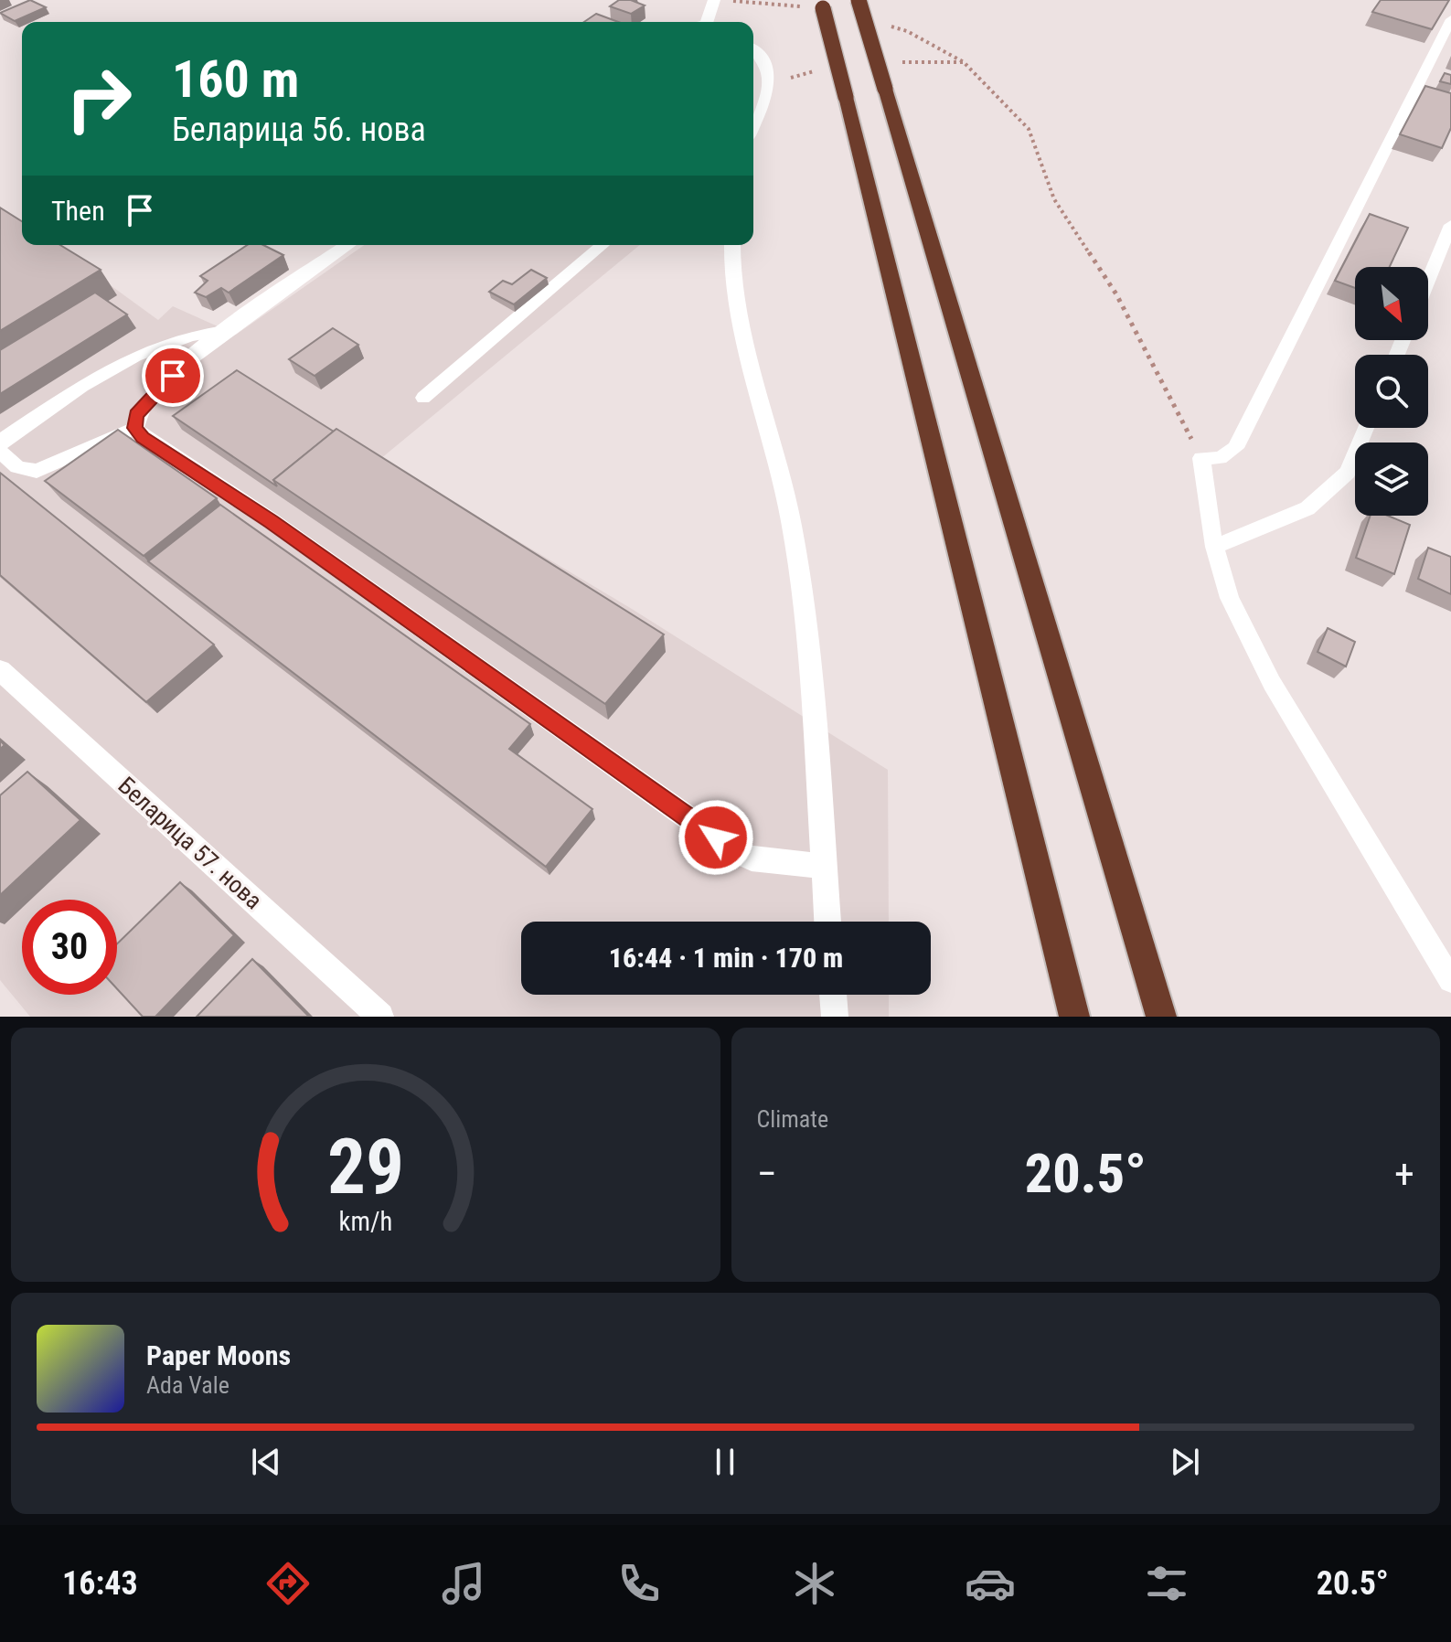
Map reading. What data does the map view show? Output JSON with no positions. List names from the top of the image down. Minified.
{"streets":{"street":["Беларица 57. нова"]},"north":"bottom right","page":{"turn":["160 m","Беларица 56. нова"],"then":"Then","limit":"30","trip":"16:44 · 1 min · 170 m","tile":"Climate","heat":["−","20.5°","+"],"song":["Paper Moons","Ada Vale"],"tabs":["16:43","20.5°"],"gauge":["29","km/h"]}}
